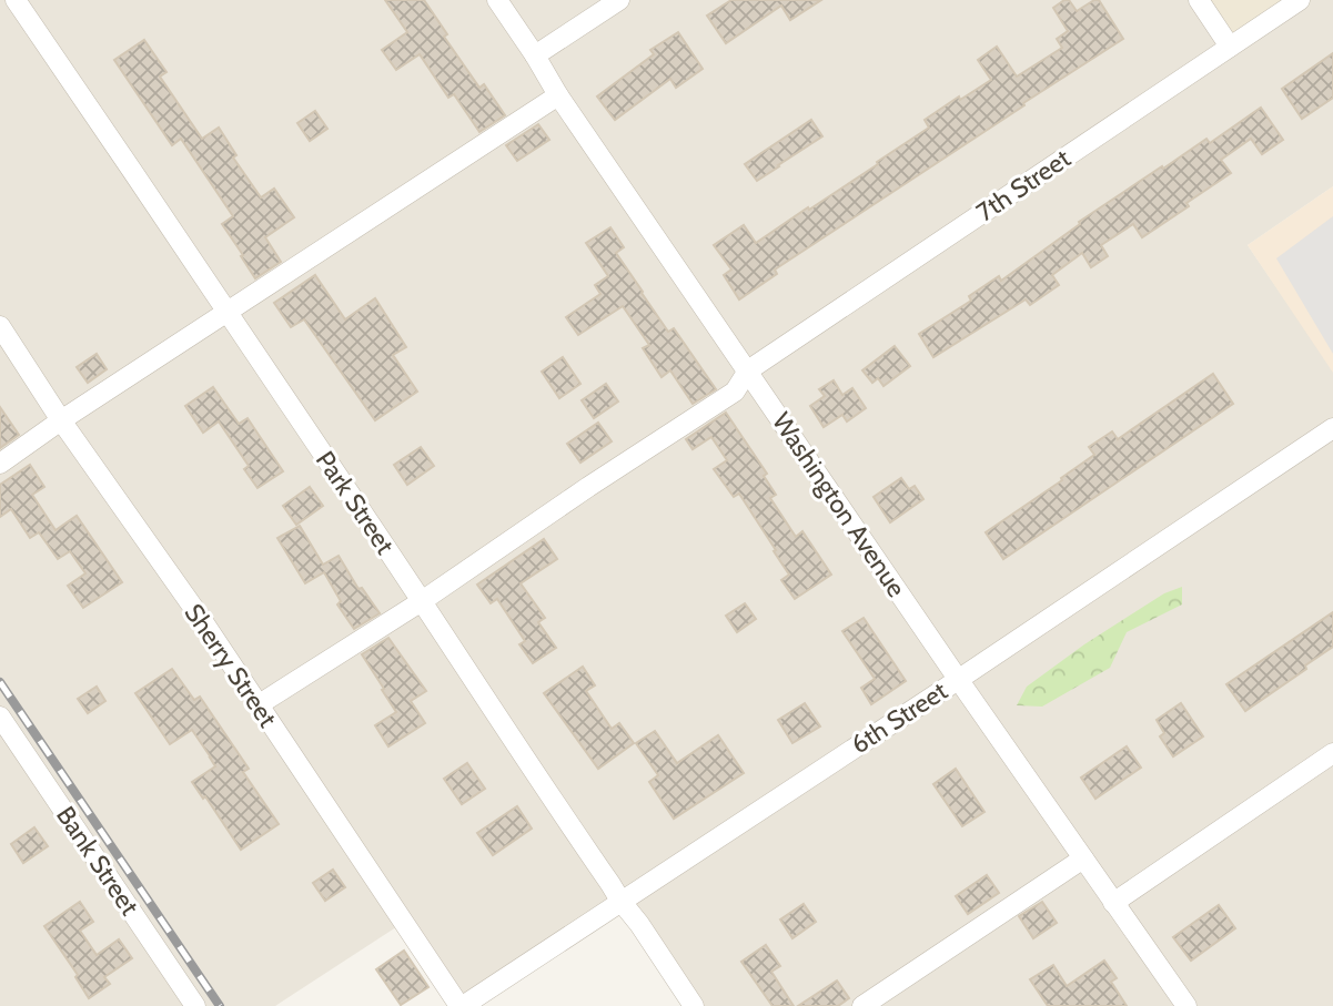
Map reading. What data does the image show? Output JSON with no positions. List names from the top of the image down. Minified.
{"streets":{"street":["7th Street","Park Street","Washington Avenue","Sherry Street","6th Street","Bank Street"]},"crossings":[["7th Street","Park Street"],["7th Street","Washington Avenue"],["7th Street","Sherry Street"],["Park Street","6th Street"],["Washington Avenue","6th Street"],["Sherry Street","6th Street"]]}
